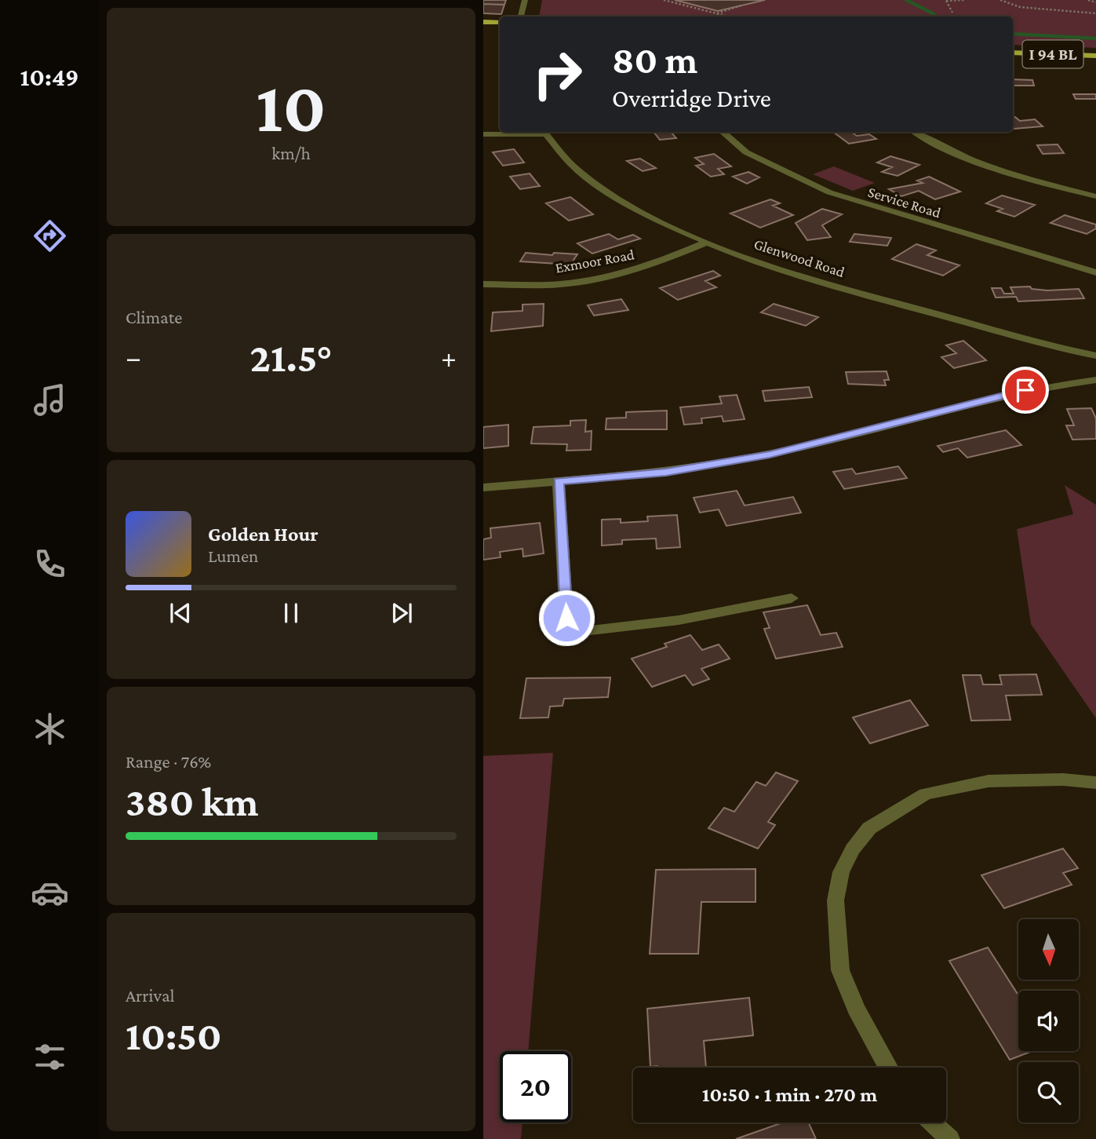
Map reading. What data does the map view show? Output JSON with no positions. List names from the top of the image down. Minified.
{"streets":{"main road":["I 94 BL"],"street":["Service Road","Glenwood Road","Exmoor Road"]},"crossings":[["Glenwood Road","Exmoor Road"]],"north":"bottom","page":{"tabs":"10:49","tile":[["10","km/h"],"Climate",["Range · 76%","380 km"],["Arrival","10:50"]],"turn":["80 m","Overridge Drive"],"heat":["−","21.5°","+"],"song":["Golden Hour","Lumen"],"limit":"20","trip":"10:50 · 1 min · 270 m"}}
